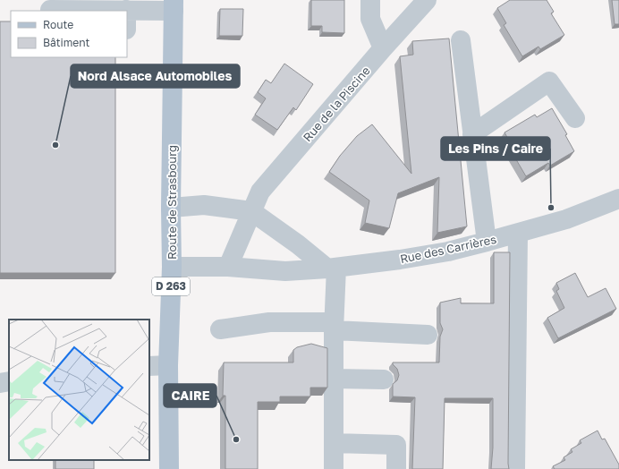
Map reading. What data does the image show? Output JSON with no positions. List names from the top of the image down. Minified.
{"streets":{"main road":["Route de Strasbourg","D 263"],"street":["Rue de la Piscine","Rue des Carrières"]},"crossings":[["Rue de la Piscine","Rue des Carrières"],["Route de Strasbourg","Rue des Carrières"]],"places":["Nord Alsace Automobiles","Les Pins / Caire","CAIRE"],"legend":["Route","Bâtiment"]}
